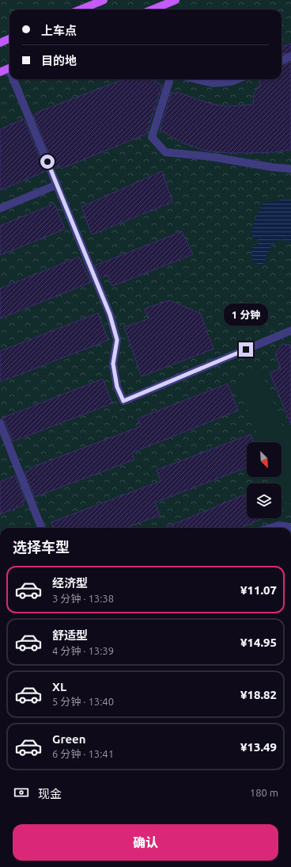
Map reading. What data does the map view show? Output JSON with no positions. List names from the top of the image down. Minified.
{"north":"bottom right","page":{"banner":["上车点","目的地"],"bubble":"1 分钟","heading":"选择车型","list":[{"name":"经济型","note":"3 分钟 · 13:38","value":"¥11.07"},{"name":"舒适型","note":"4 分钟 · 13:39","value":"¥14.95"},{"name":"XL","note":"5 分钟 · 13:40","value":"¥18.82"},{"name":"Green","note":"6 分钟 · 13:41","value":"¥13.49"}],"pay":["现金","180 m"],"buttons":"确认"}}
